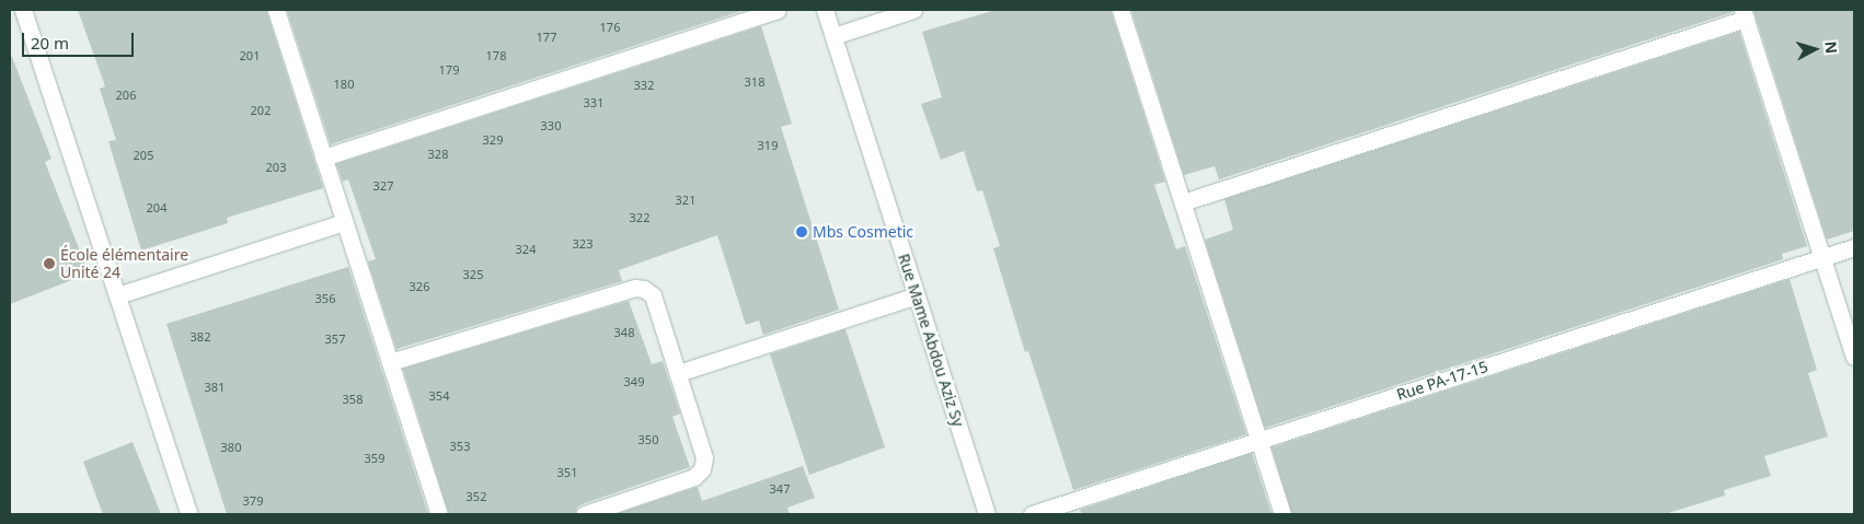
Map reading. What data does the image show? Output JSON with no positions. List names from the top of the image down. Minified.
{"streets":{"street":["Rue Mame Abdou Aziz Sy","Rue PA-17-15"]},"places":["Mbs Cosmetic","École élémentaire Unité 24"],"house_numbers":["176","177","201","178","179","318","180","332","206","331","202","330","329","319","328","205","203","327","321","204","322","323","324","325","326","356","348","382","357","349","381","354","358","350","353","380","359","351","347","352","379"],"scale_bar":"20 m","north":"right"}
